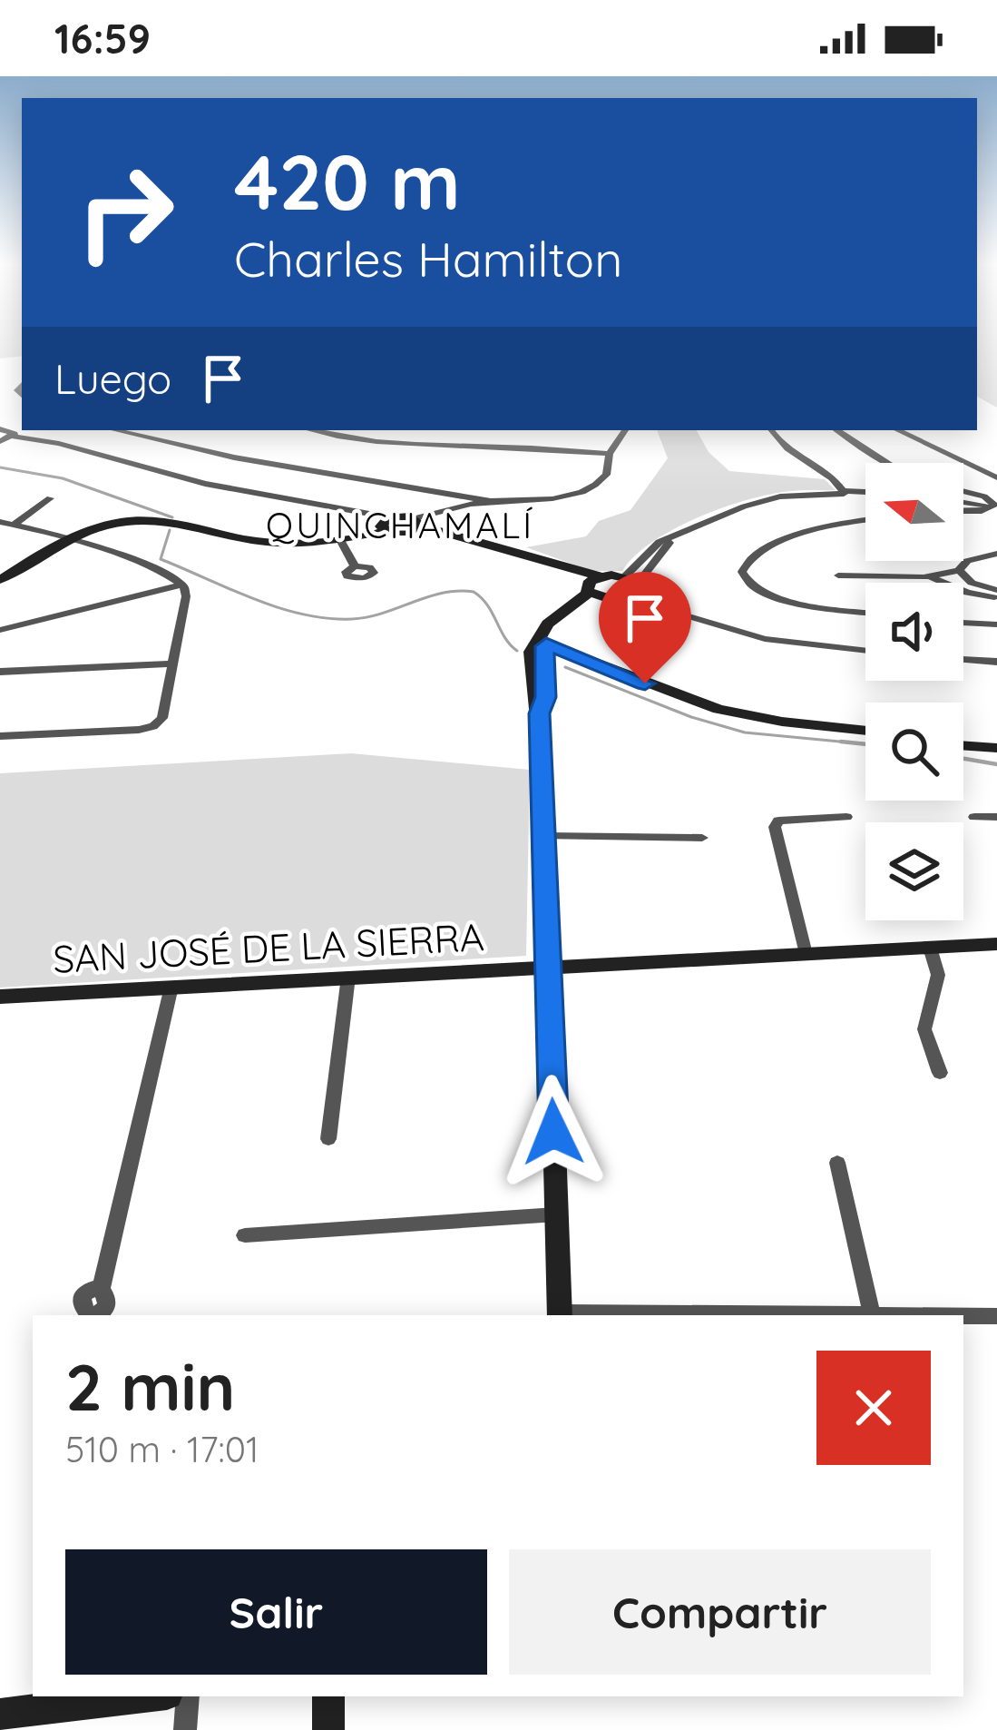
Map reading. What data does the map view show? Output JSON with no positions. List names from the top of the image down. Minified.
{"streets":{"street":["SAN JOSÉ DE LA SIERRA"]},"districts":["QUINCHAMALÍ"],"north":"left","page":{"status":"16:59","turn":["420 m","Charles Hamilton"],"then":"Luego","heading":["2 min","510 m · 17:01"],"buttons":["Salir","Compartir"]}}
